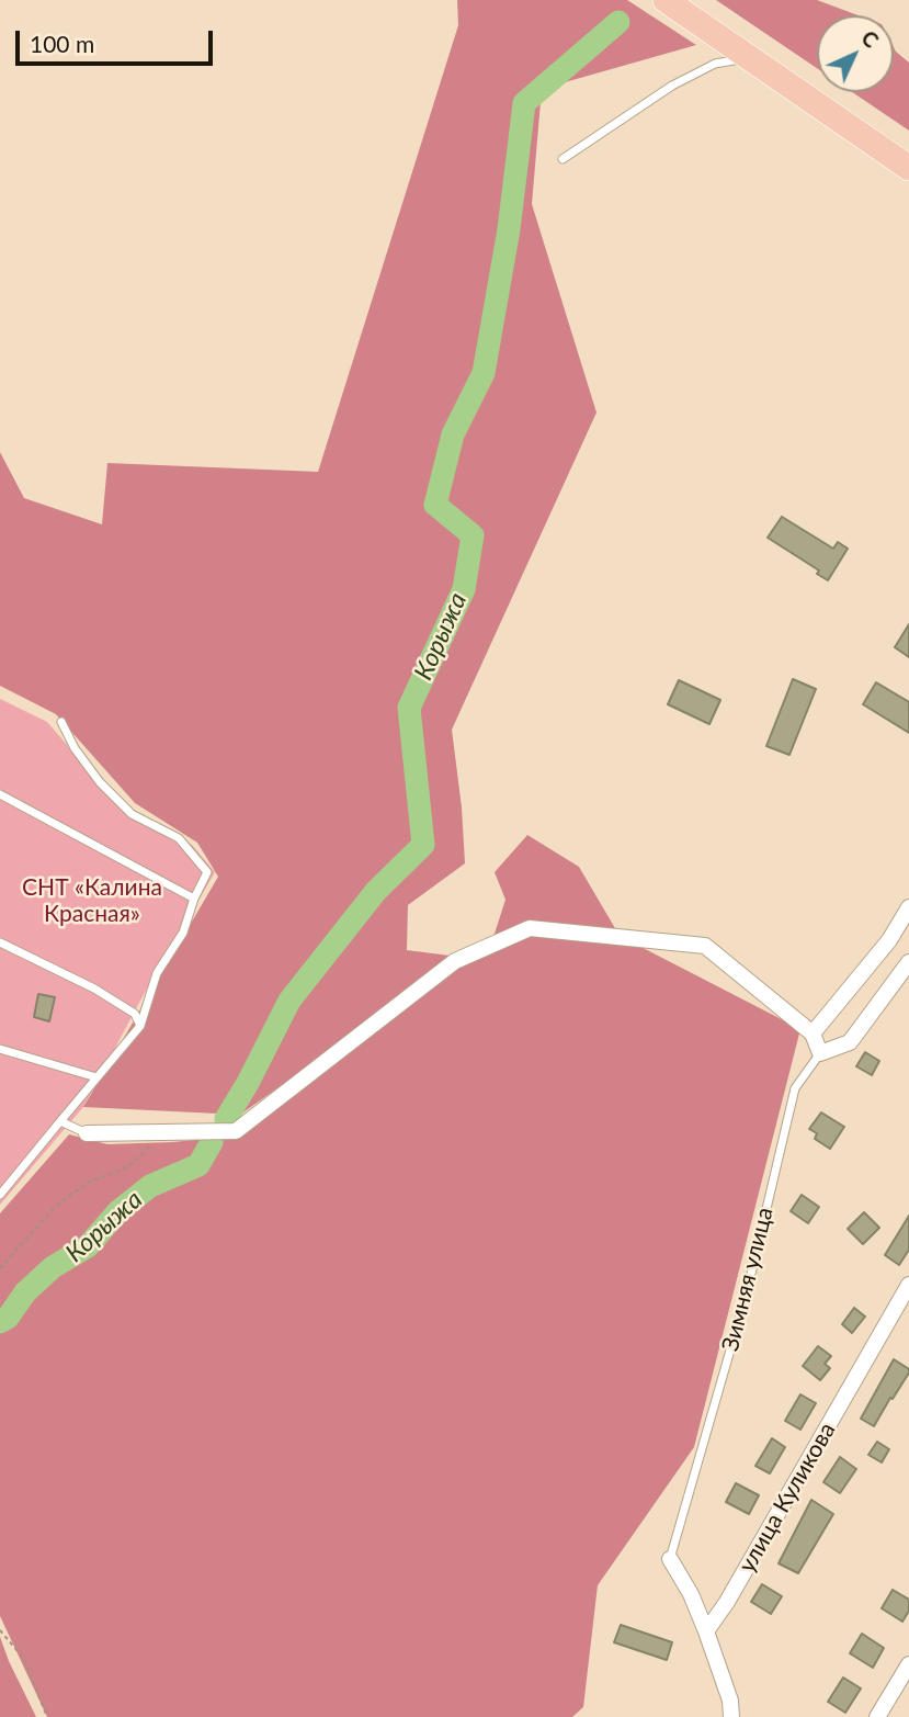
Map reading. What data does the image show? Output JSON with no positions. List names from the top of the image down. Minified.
{"streets":{"street":["Зимняя улица","улица Куликова"]},"crossings":[["Зимняя улица","улица Куликова"]],"water":["Корыжа"],"parks":["СНТ «Калина Красная»"],"scale_bar":"100 m","north":"top right"}
